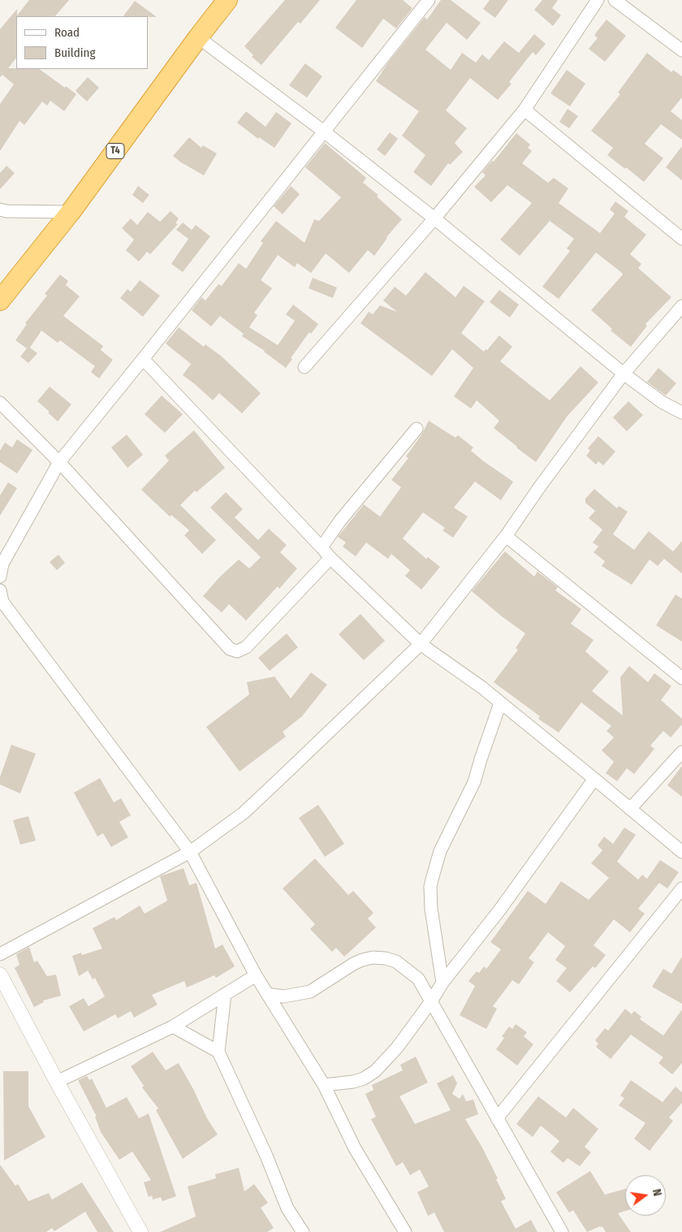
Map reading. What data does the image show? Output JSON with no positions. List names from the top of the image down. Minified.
{"streets":{"highway":["T4"]},"legend":["Road","Building"],"north":"right"}
